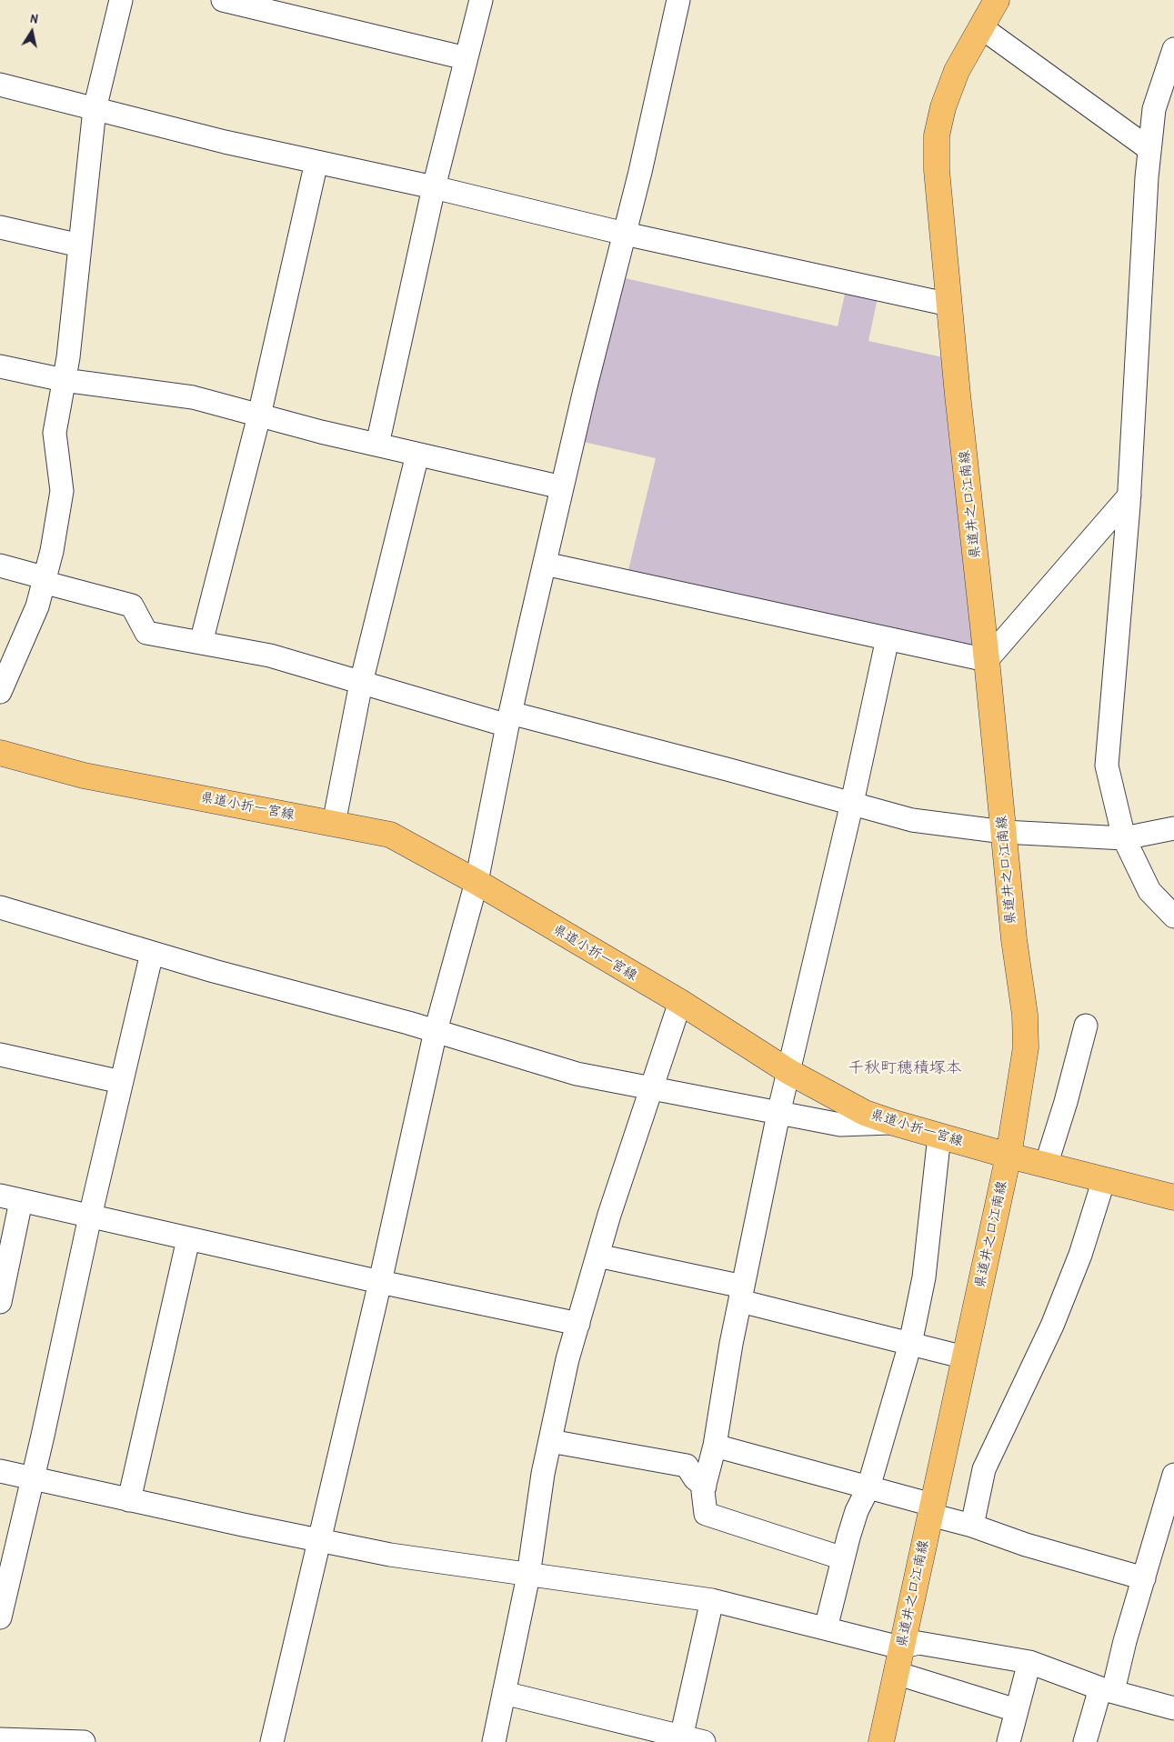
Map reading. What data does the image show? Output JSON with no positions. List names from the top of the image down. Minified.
{"streets":{"main road":["県道井之口江南線","県道小折一宮線"]},"crossings":[["県道井之口江南線","県道小折一宮線"]],"districts":["千秋町穂積塚本"],"north":"top"}
